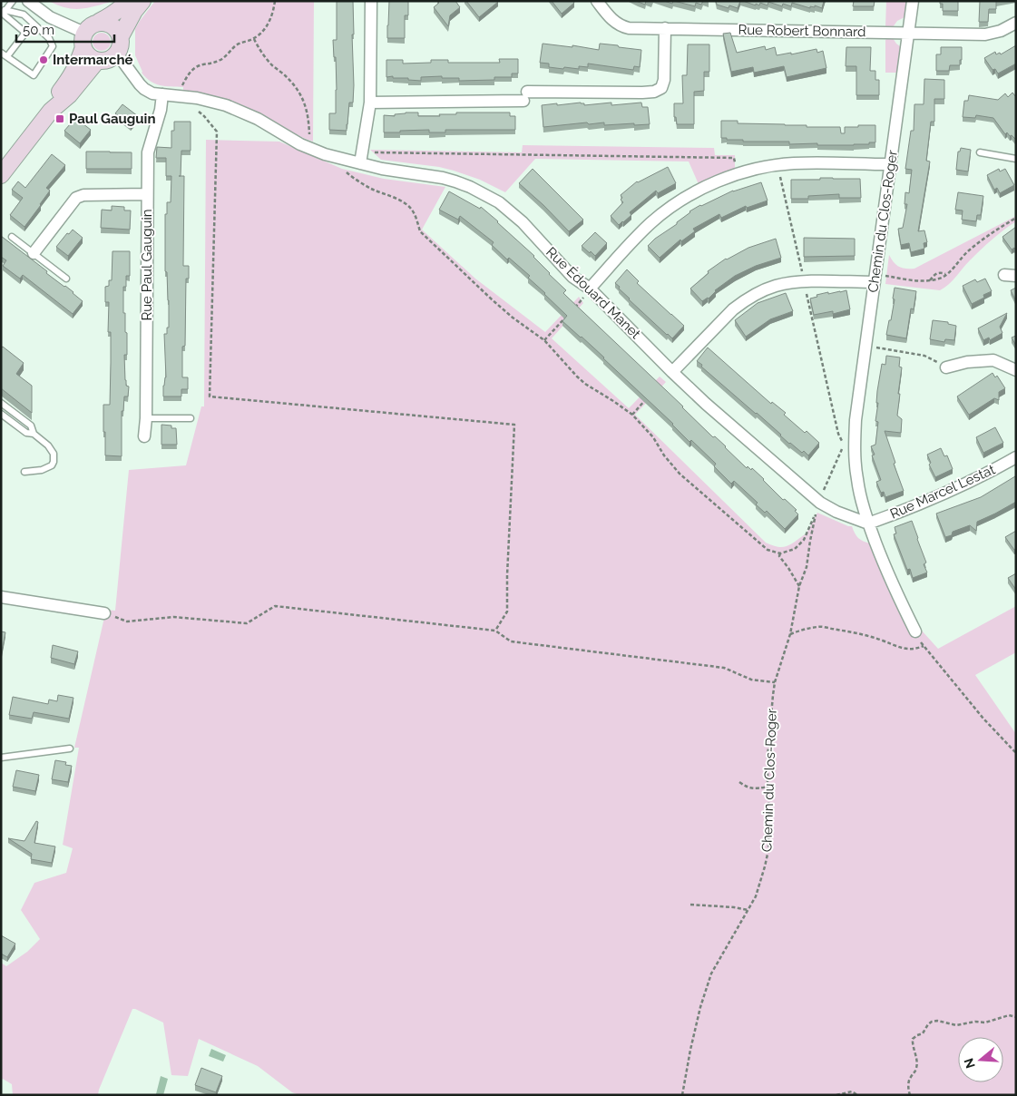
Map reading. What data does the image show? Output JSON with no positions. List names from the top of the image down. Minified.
{"streets":{"street":["Rue Robert Bonnard","Chemin du Clos-Roger","Rue Paul Gauguin","Rue Édouard Manet","Rue Marcel Lestat"]},"crossings":[["Rue Robert Bonnard","Chemin du Clos-Roger"],["Chemin du Clos-Roger","Rue Édouard Manet"],["Chemin du Clos-Roger","Rue Marcel Lestat"],["Rue Paul Gauguin","Rue Édouard Manet"],["Rue Édouard Manet","Rue Marcel Lestat"]],"places":{"other":["Intermarché"],"transit":["Paul Gauguin"]},"scale_bar":"50 m","north":"left"}
